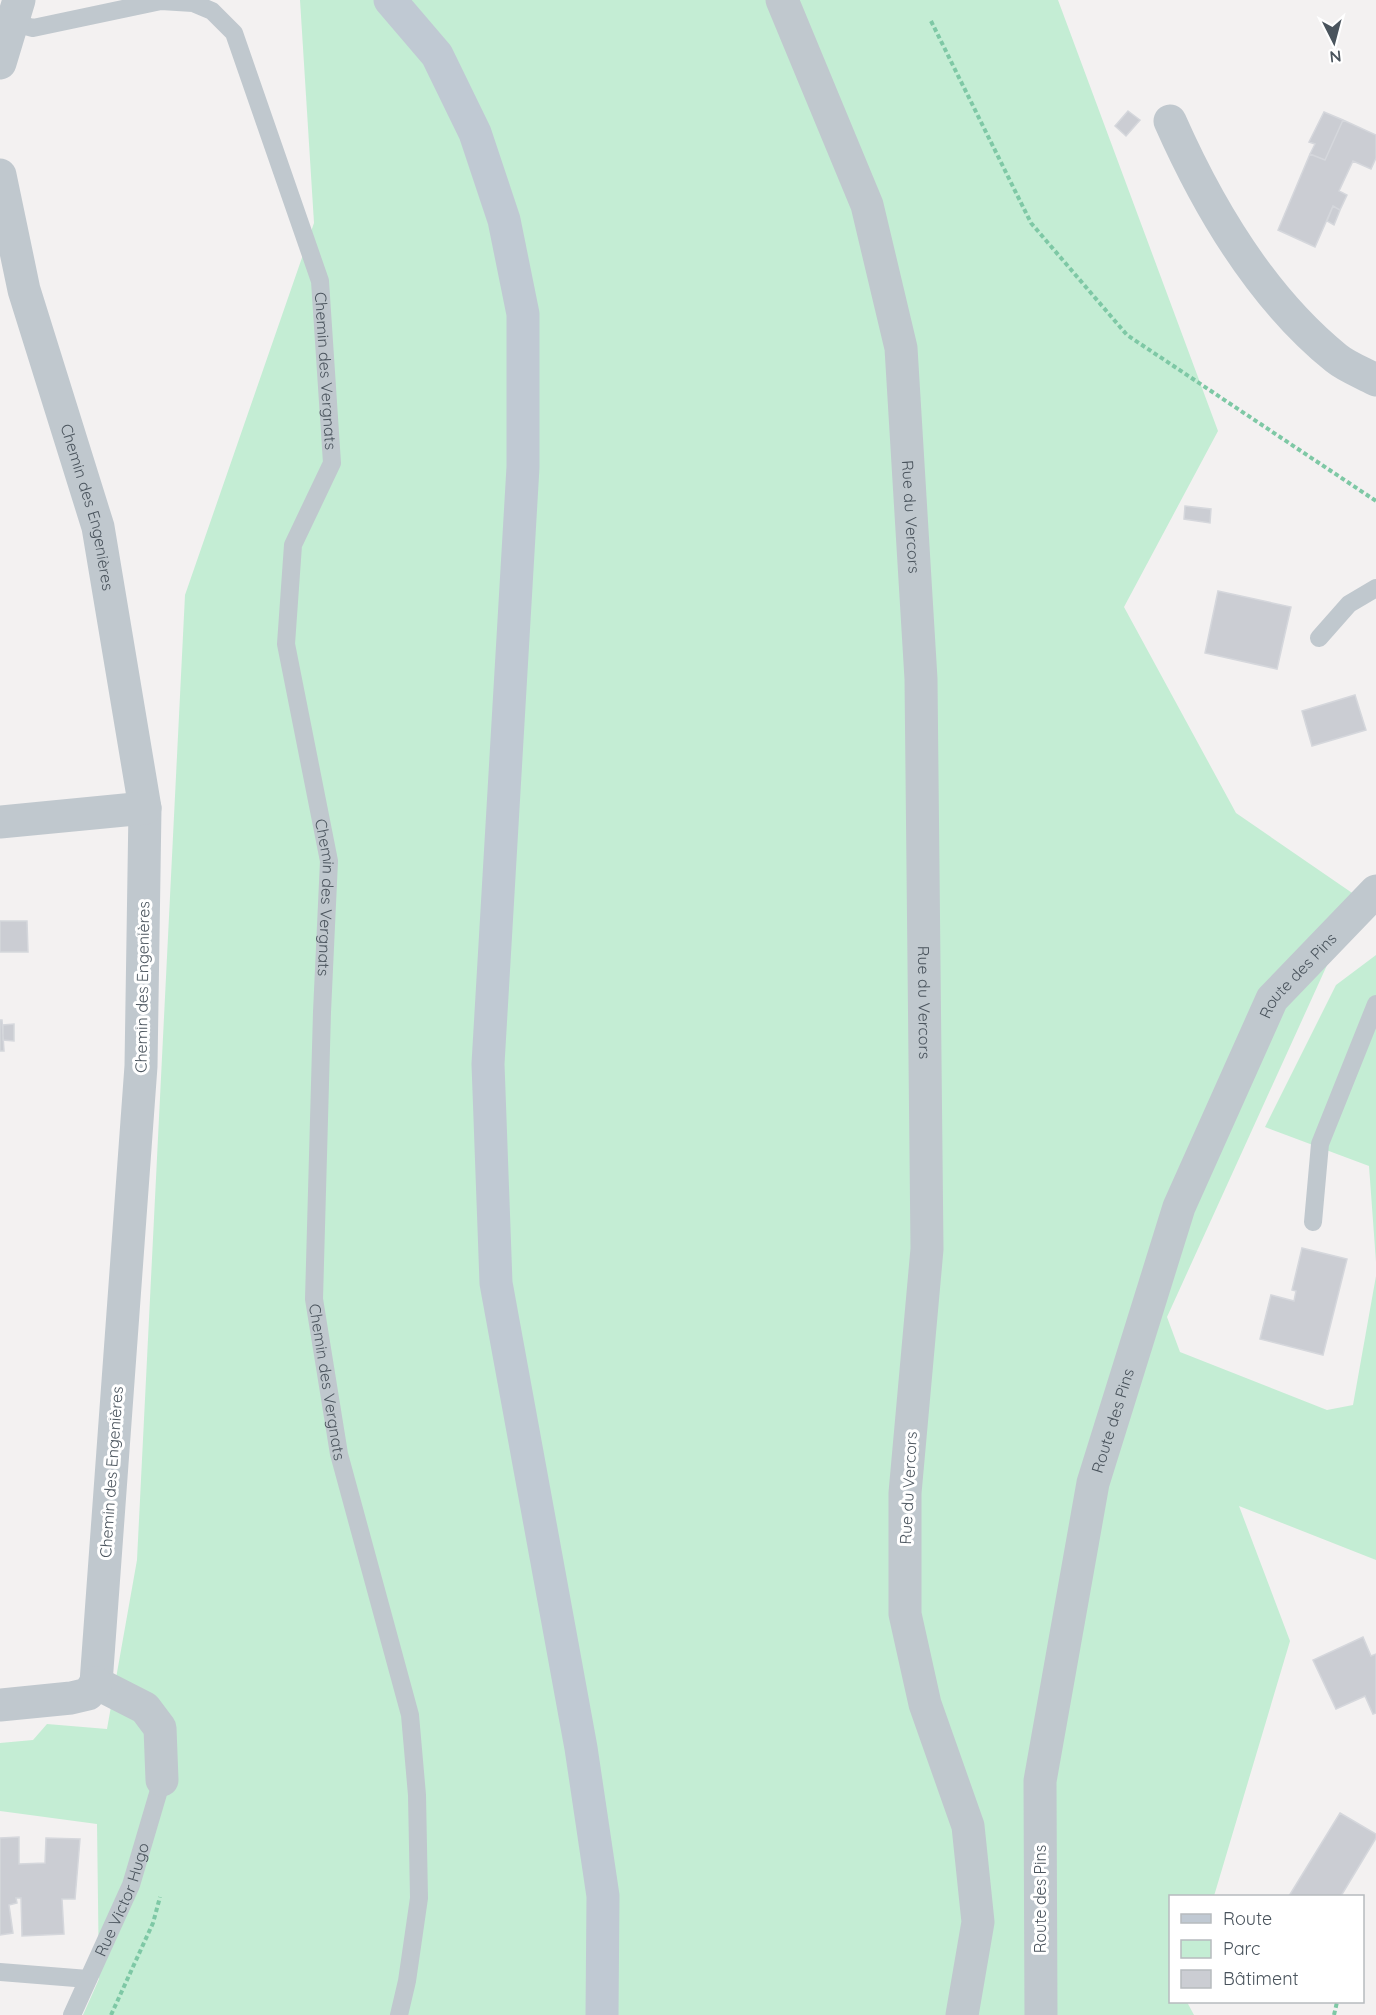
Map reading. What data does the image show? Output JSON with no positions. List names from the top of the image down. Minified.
{"streets":{"street":["Chemin des Engenières","Rue du Vercors","Route des Pins"],"lane":["Chemin des Vergnats","Rue Victor Hugo"]},"legend":["Route","Parc","Bâtiment"],"north":"bottom"}
